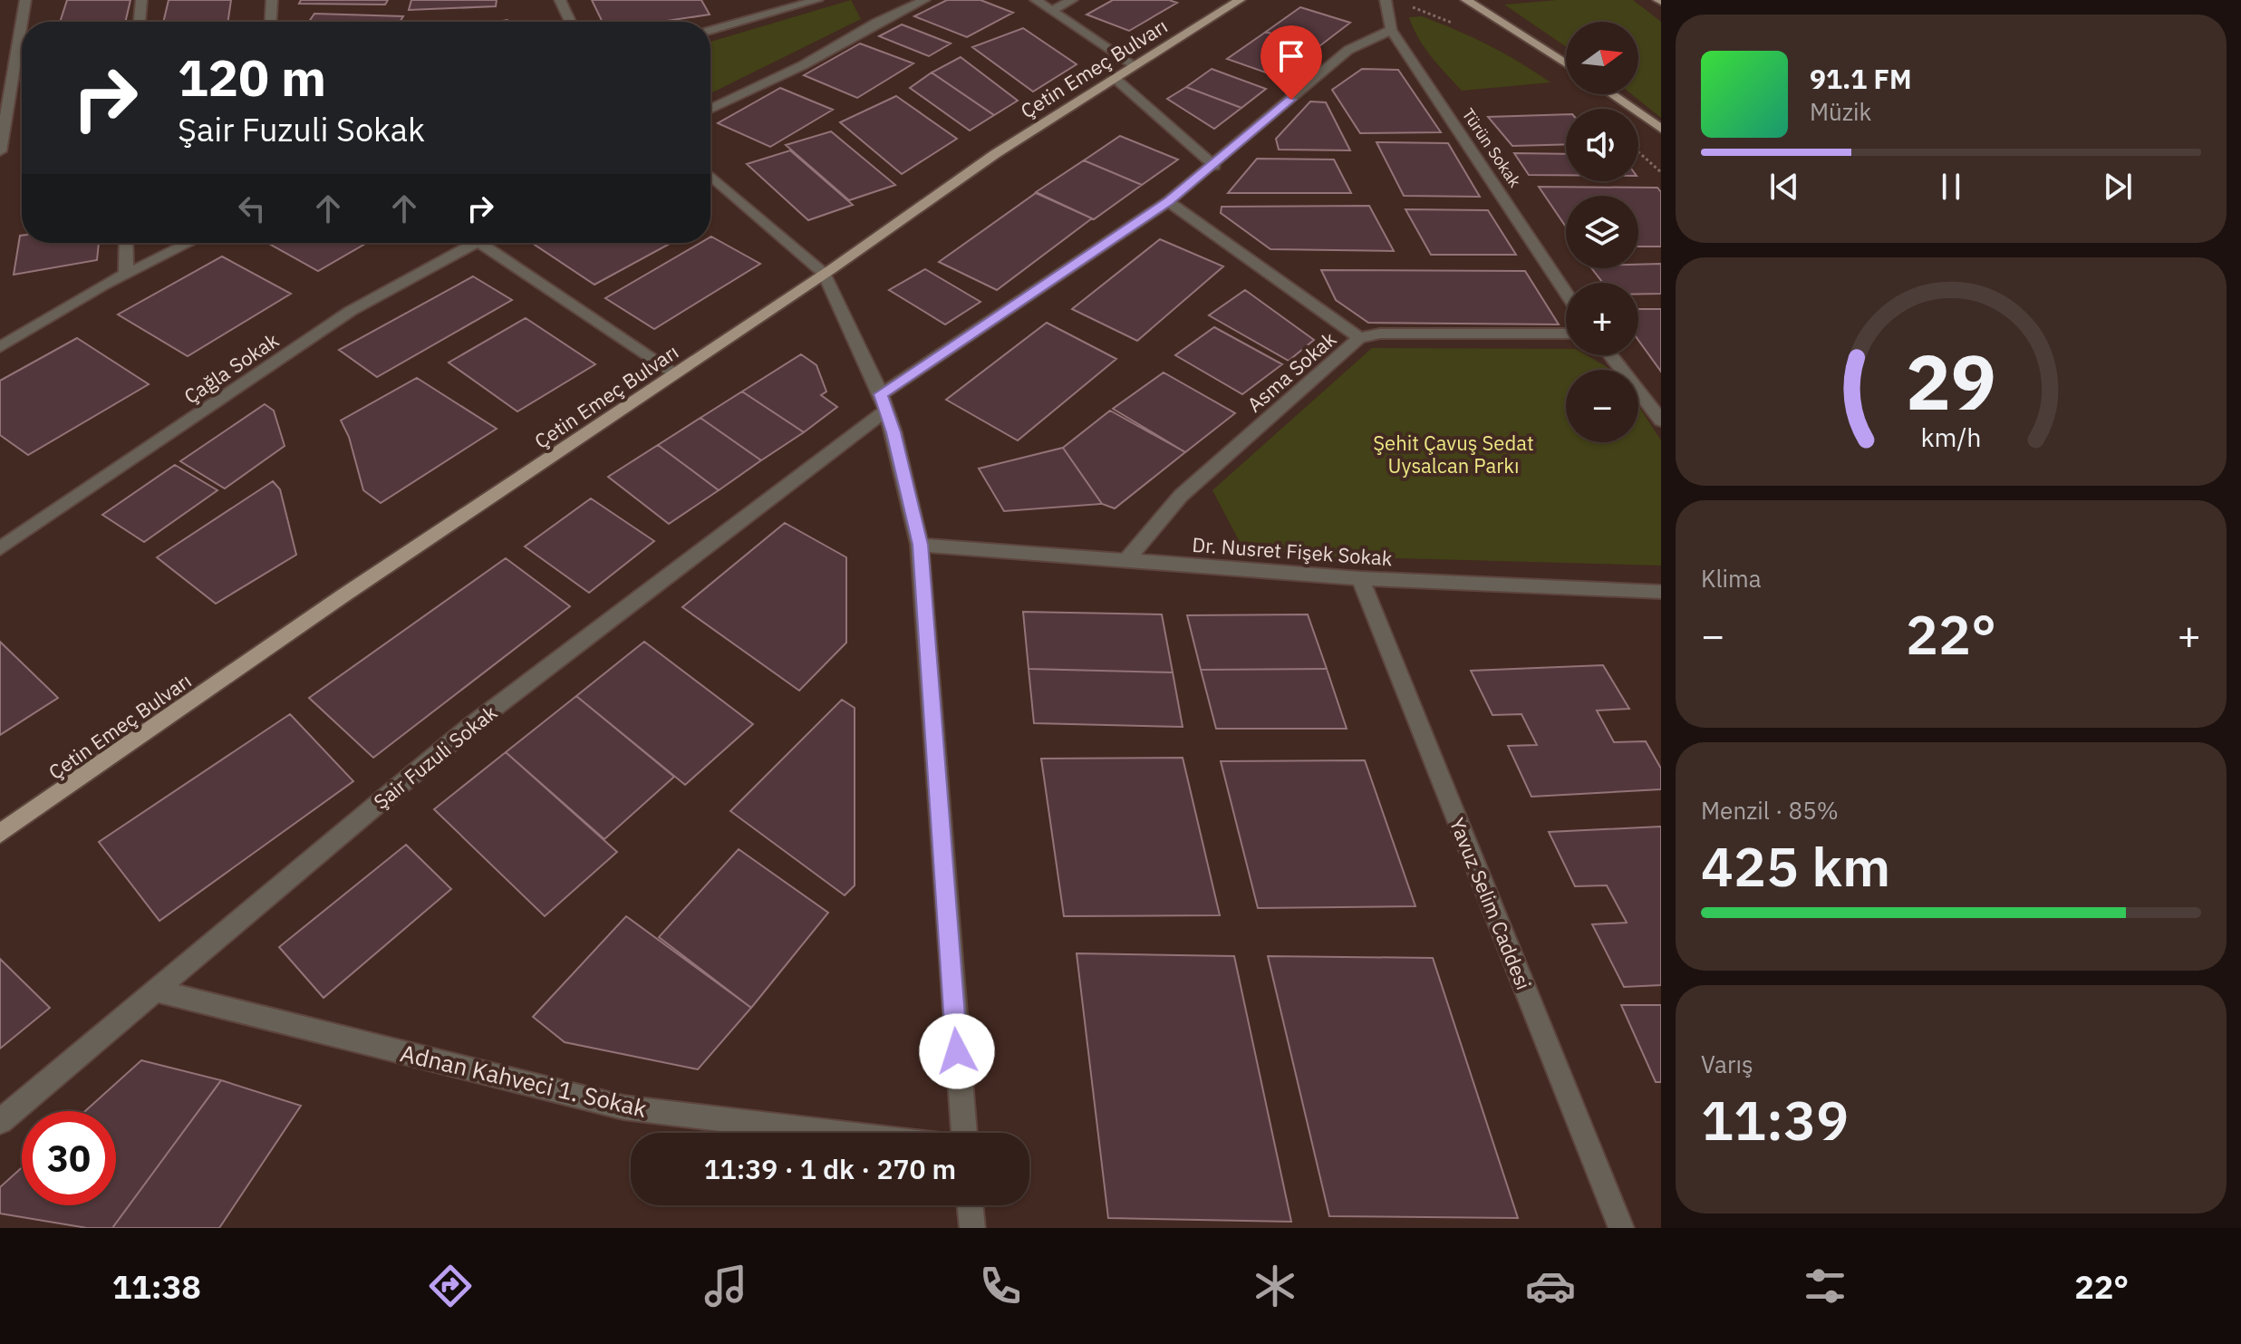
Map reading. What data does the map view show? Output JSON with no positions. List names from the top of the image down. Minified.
{"streets":{"main road":["Çetin Emeç Bulvarı"],"street":["Türün Sokak","Çağla Sokak","Asma Sokak","Dr. Nusret Fişek Sokak","Şair Fuzuli Sokak","Yavuz Selim Caddesi","Adnan Kahveci 1. Sokak"]},"crossings":[["Türün Sokak","Şair Fuzuli Sokak"],["Asma Sokak","Dr. Nusret Fişek Sokak"],["Dr. Nusret Fişek Sokak","Yavuz Selim Caddesi"],["Şair Fuzuli Sokak","Adnan Kahveci 1. Sokak"]],"parks":["Şehit Çavuş Sedat Uysalcan Parkı"],"north":"right","page":{"map_buttons":["+","−"],"turn":["120 m","Şair Fuzuli Sokak"],"song":["91.1 FM","Müzik"],"tile":["Klima",["Menzil · 85%","425 km"],["Varış","11:39"]],"heat":["−","22°","+"],"limit":"30","trip":"11:39 · 1 dk · 270 m","tabs":["11:38","22°"],"gauge":["29","km/h"]}}
